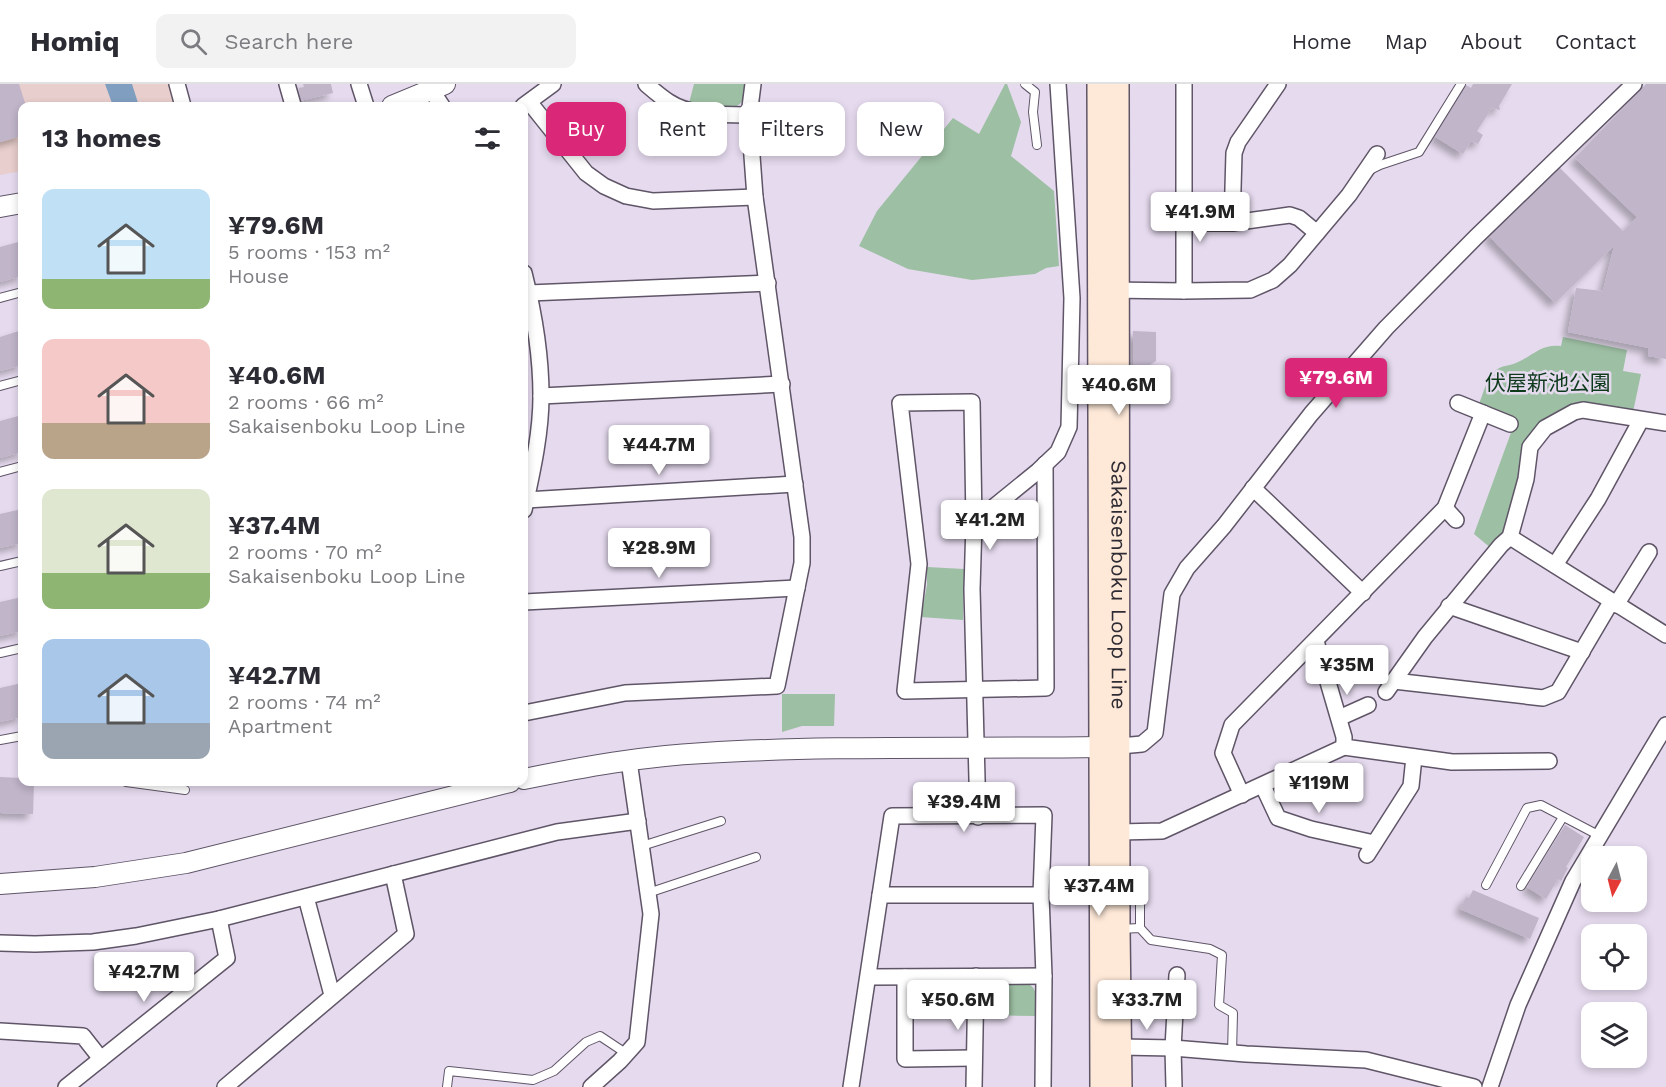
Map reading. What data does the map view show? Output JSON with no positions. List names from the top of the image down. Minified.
{"streets":{"main road":["Sakaisenboku Loop Line"]},"parks":["伏屋新池公園"],"north":"bottom","page":{"header":"Homiq","search":"Search here","nav":["Home","Map","About","Contact"],"chip":["Buy","Rent","Filters","New"],"heading":"13 homes","list":[{"name":"¥79.6M","note":"5 rooms · 153 m² · House"},{"name":"¥40.6M","note":"2 rooms · 66 m² · Sakaisenboku Loop Line"},{"name":"¥37.4M","note":"2 rooms · 70 m² · Sakaisenboku Loop Line"},{"name":"¥42.7M","note":"2 rooms · 74 m² · Apartment"}],"price":["¥41.9M","¥79.6M","¥40.6M","¥44.7M","¥41.2M","¥28.9M","¥35M","¥119M","¥39.4M","¥37.4M","¥42.7M","¥50.6M","¥33.7M"]}}
